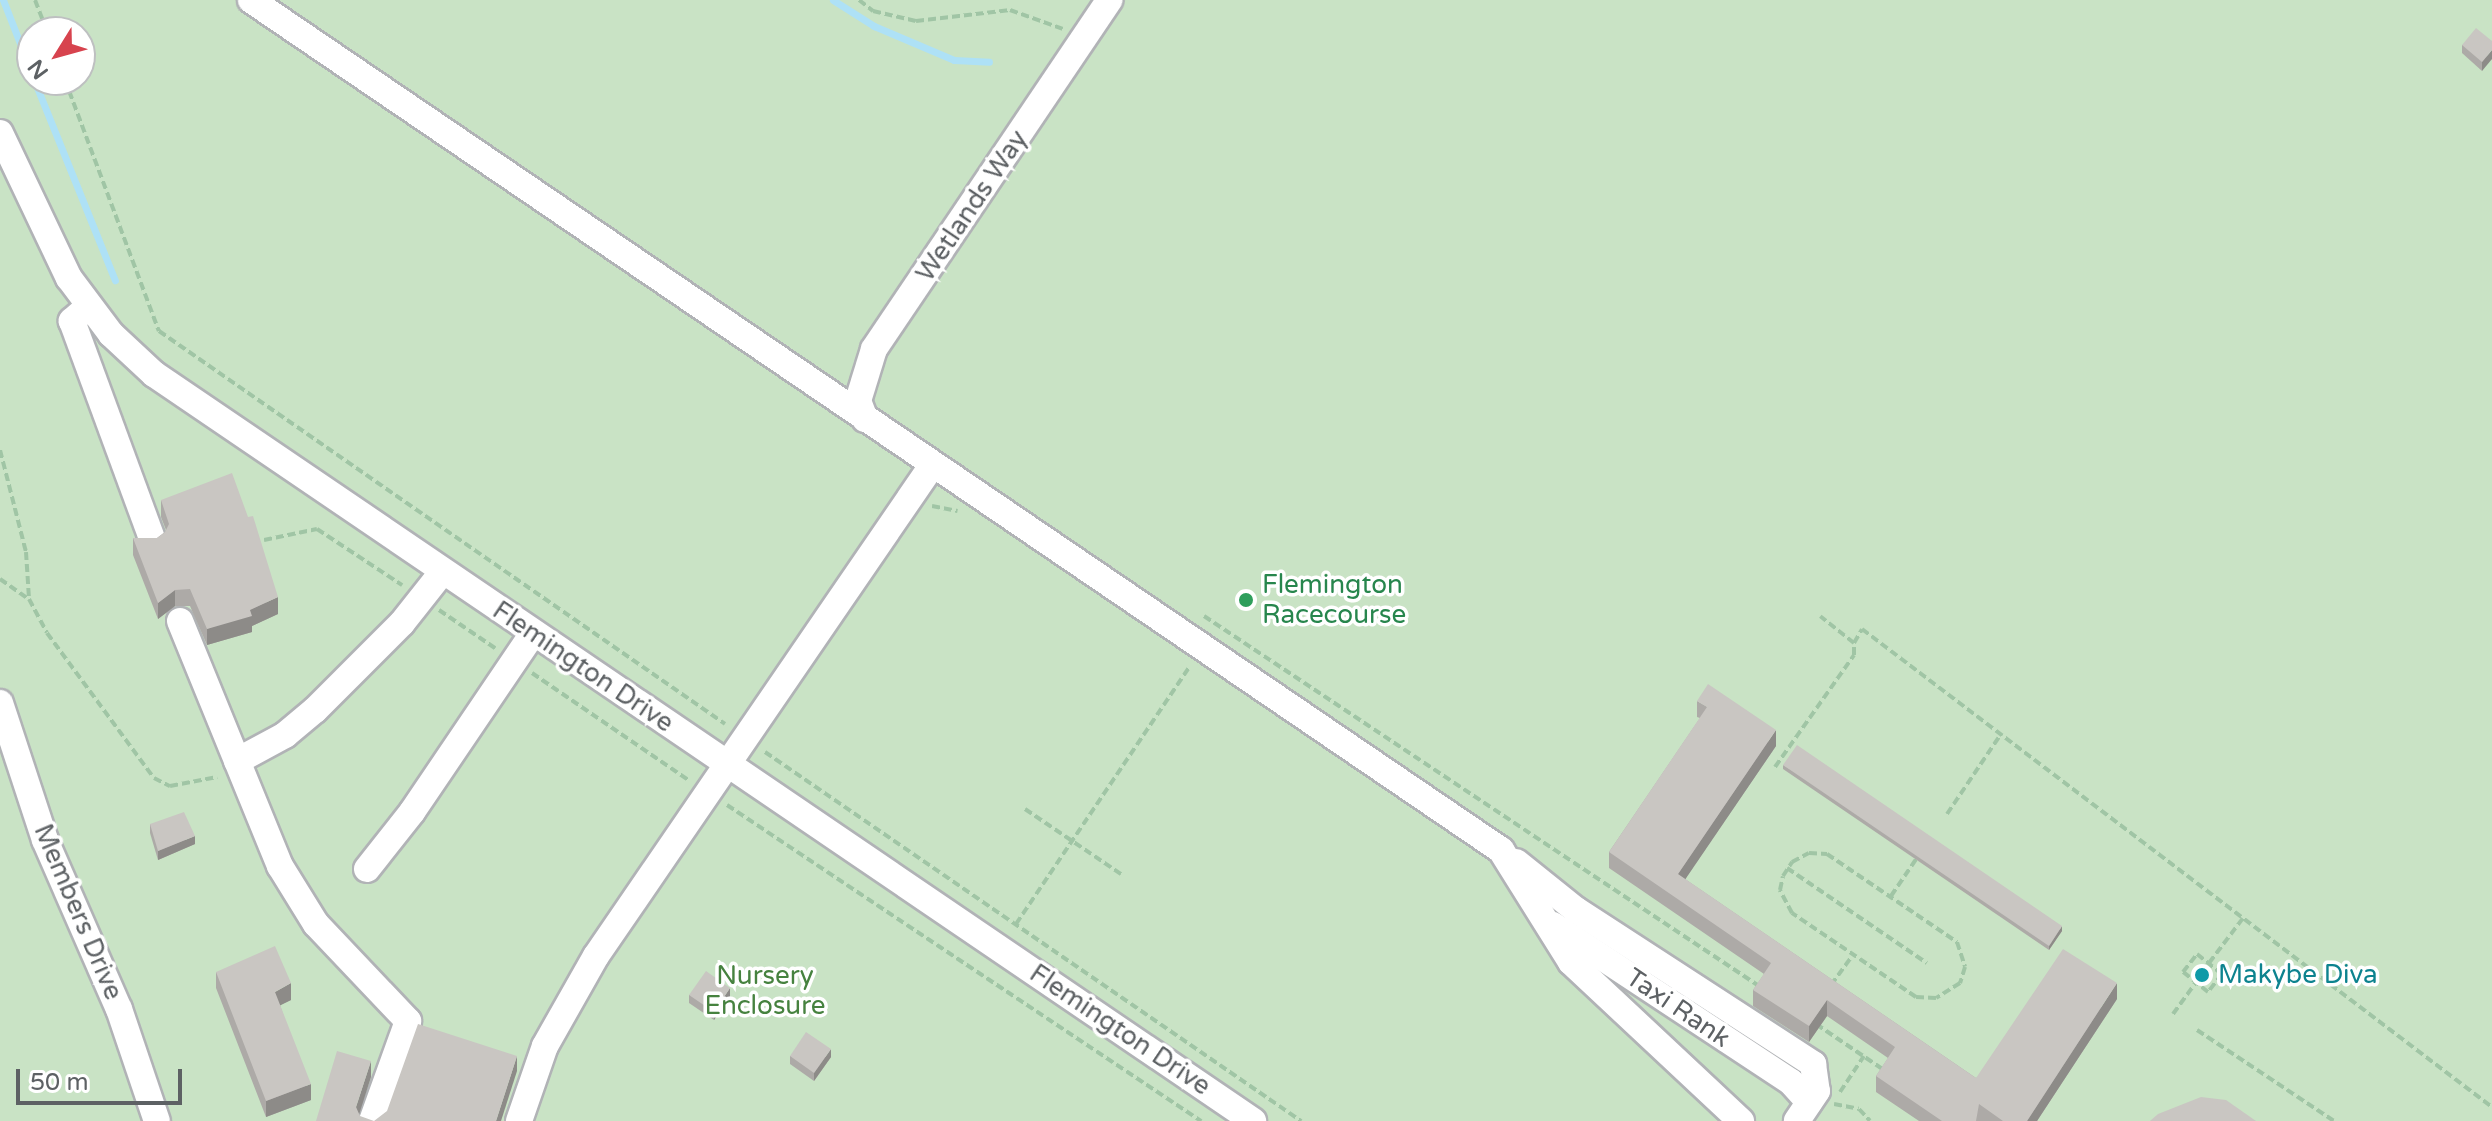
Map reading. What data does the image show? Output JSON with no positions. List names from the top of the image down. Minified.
{"streets":{"lane":["Wetlands Way","Flemington Drive","Members Drive","Taxi Rank"]},"parks":["Nursery Enclosure"],"places":["Flemington Racecourse","Makybe Diva"],"scale_bar":"50 m","north":"bottom left"}
